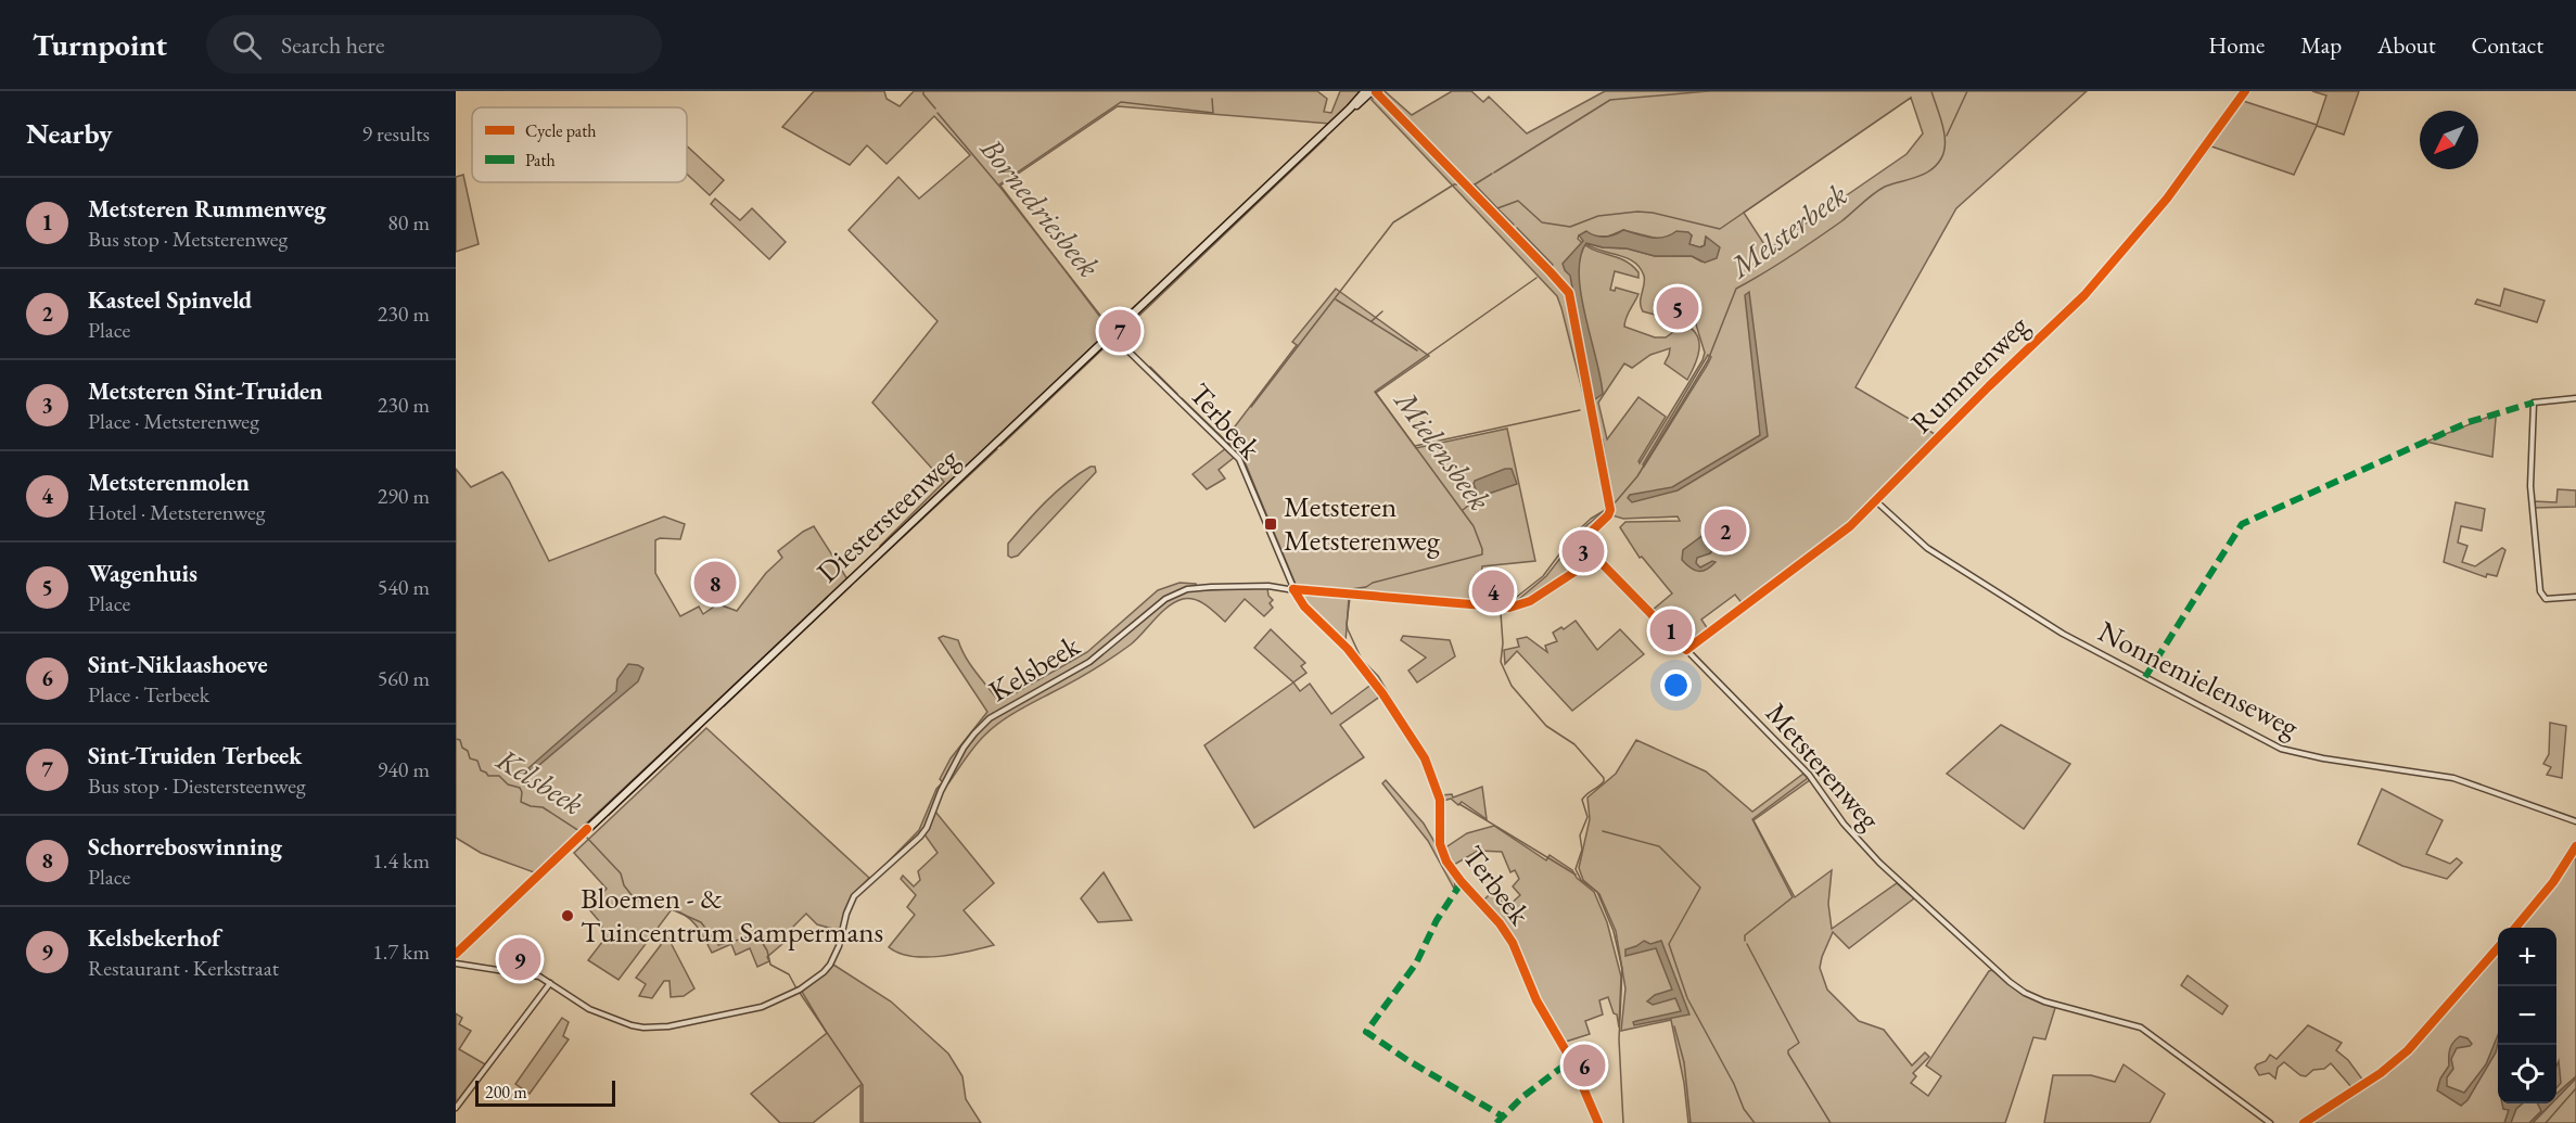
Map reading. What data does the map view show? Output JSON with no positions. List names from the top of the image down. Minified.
{"streets":{"main road":["Diestersteenweg"],"street":["Rummenweg","Terbeek","Kelsbeek","Nonnemielenseweg","Metsterenweg"]},"crossings":[["Rummenweg","Nonnemielenseweg"],["Rummenweg","Metsterenweg"],["Terbeek","Diestersteenweg"],["Terbeek","Kelsbeek"],["Terbeek","Metsterenweg"],["Kelsbeek","Metsterenweg"]],"water":["Bornedriesbeek","Melsterbeek","Mielensbeek","Kelsbeek"],"places":{"transit":["Metsteren Metsterenweg"],"other":["Bloemen - & Tuincentrum Sampermans"]},"legend":["Cycle path","Path"],"scale_bar":"200 m","north":"bottom left","page":{"header":"Turnpoint","search":"Search here","nav":["Home","Map","About","Contact"],"heading":["Nearby","9 results"],"list":[{"mark":"1","name":"Metsteren Rummenweg","note":"Bus stop · Metsterenweg","value":"80 m"},{"mark":"2","name":"Kasteel Spinveld","note":"Place","value":"230 m"},{"mark":"3","name":"Metsteren Sint-Truiden","note":"Place · Metsterenweg","value":"230 m"},{"mark":"4","name":"Metsterenmolen","note":"Hotel · Metsterenweg","value":"290 m"},{"mark":"5","name":"Wagenhuis","note":"Place","value":"540 m"},{"mark":"6","name":"Sint-Niklaashoeve","note":"Place · Terbeek","value":"560 m"},{"mark":"7","name":"Sint-Truiden Terbeek","note":"Bus stop · Diestersteenweg","value":"940 m"},{"mark":"8","name":"Schorreboswinning","note":"Place","value":"1.4 km"},{"mark":"9","name":"Kelsbekerhof","note":"Restaurant · Kerkstraat","value":"1.7 km"}],"pins":["5","7","2","3","8","4","1","9","6"],"map_buttons":["+","−"],"scale":"200 m"}}
